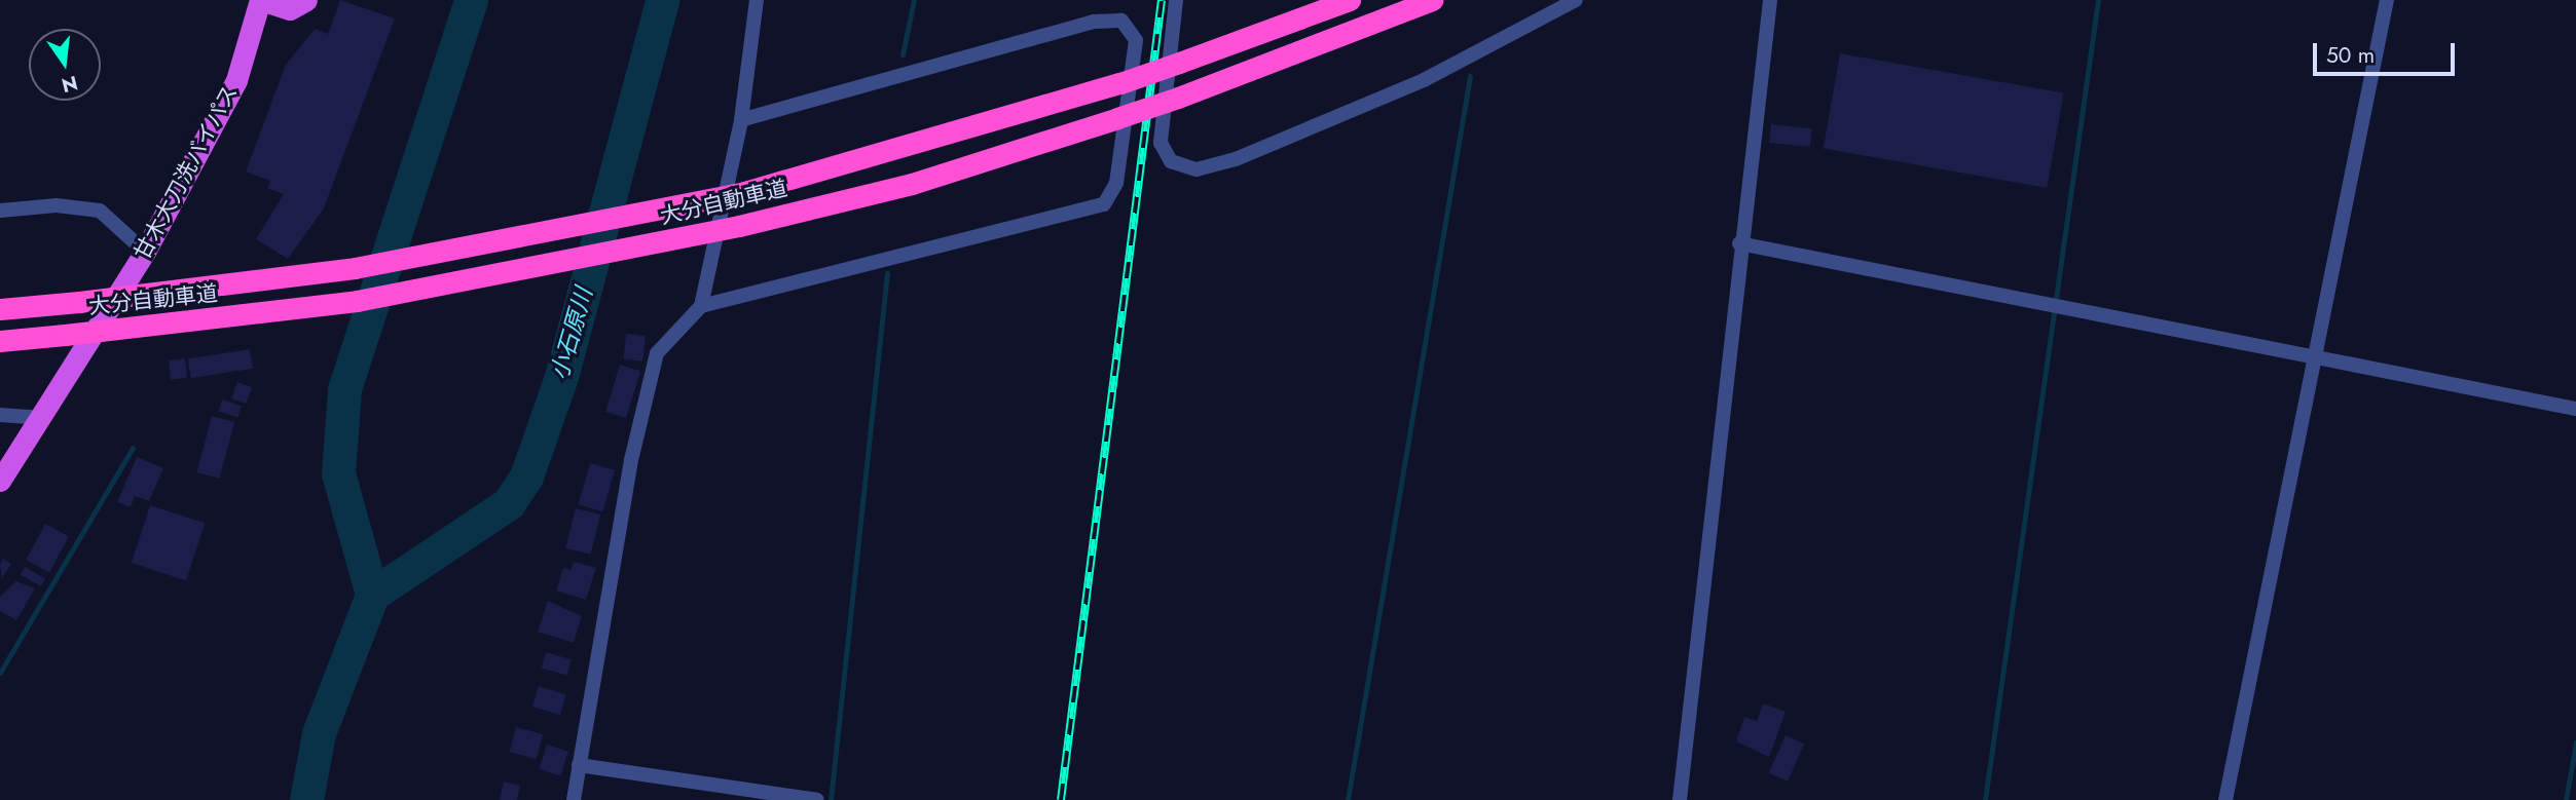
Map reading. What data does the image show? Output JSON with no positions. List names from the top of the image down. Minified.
{"streets":{"highway":["甘木大刀洗バイパス","大分自動車道"]},"water":["小石原川"],"scale_bar":"50 m","north":"bottom"}
